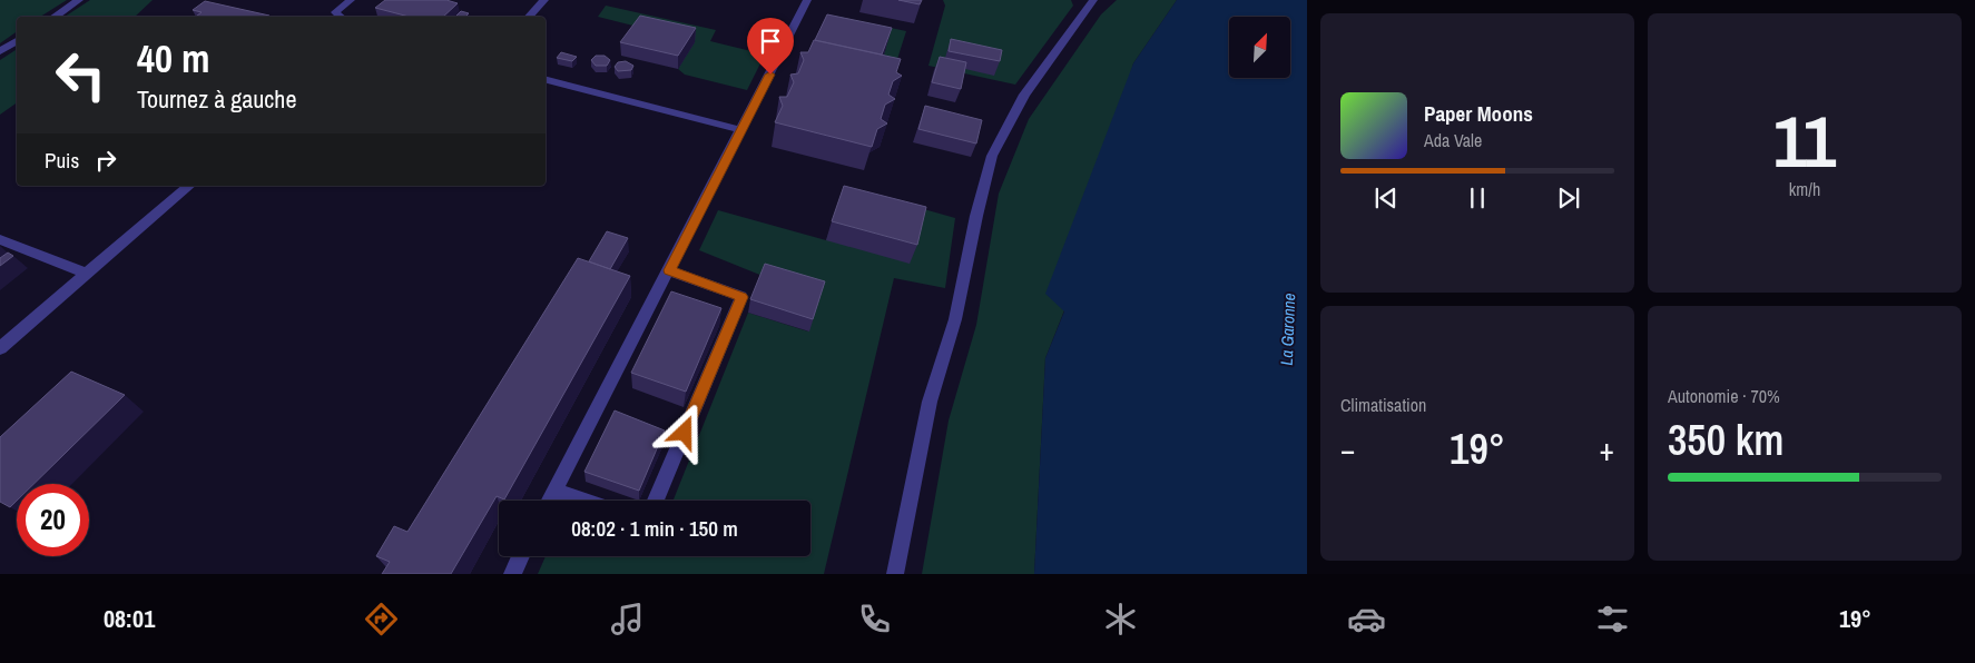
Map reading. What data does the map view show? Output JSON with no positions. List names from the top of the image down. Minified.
{"water":["La Garonne"],"north":"top right","page":{"tile":[["11","km/h"],"Climatisation",["Autonomie · 70%","350 km"]],"turn":["40 m","Tournez à gauche"],"song":["Paper Moons","Ada Vale"],"then":"Puis","heat":["−","19°","+"],"limit":"20","trip":"08:02 · 1 min · 150 m","tabs":["08:01","19°"]}}
